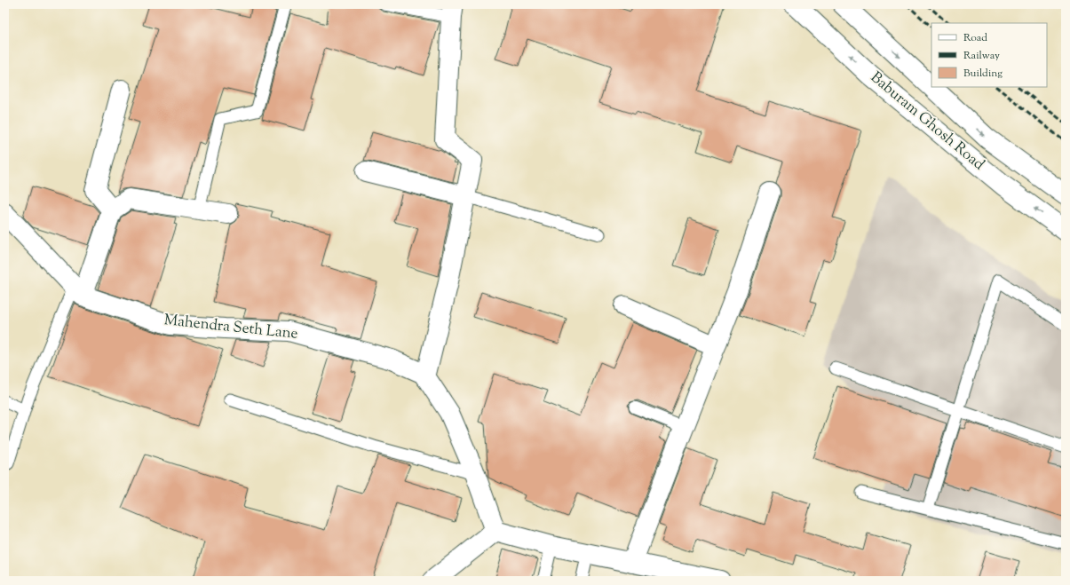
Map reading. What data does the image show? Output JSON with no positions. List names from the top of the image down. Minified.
{"streets":{"street":["Baburam Ghosh Road","Mahendra Seth Lane"]},"legend":["Road","Railway","Building"]}
